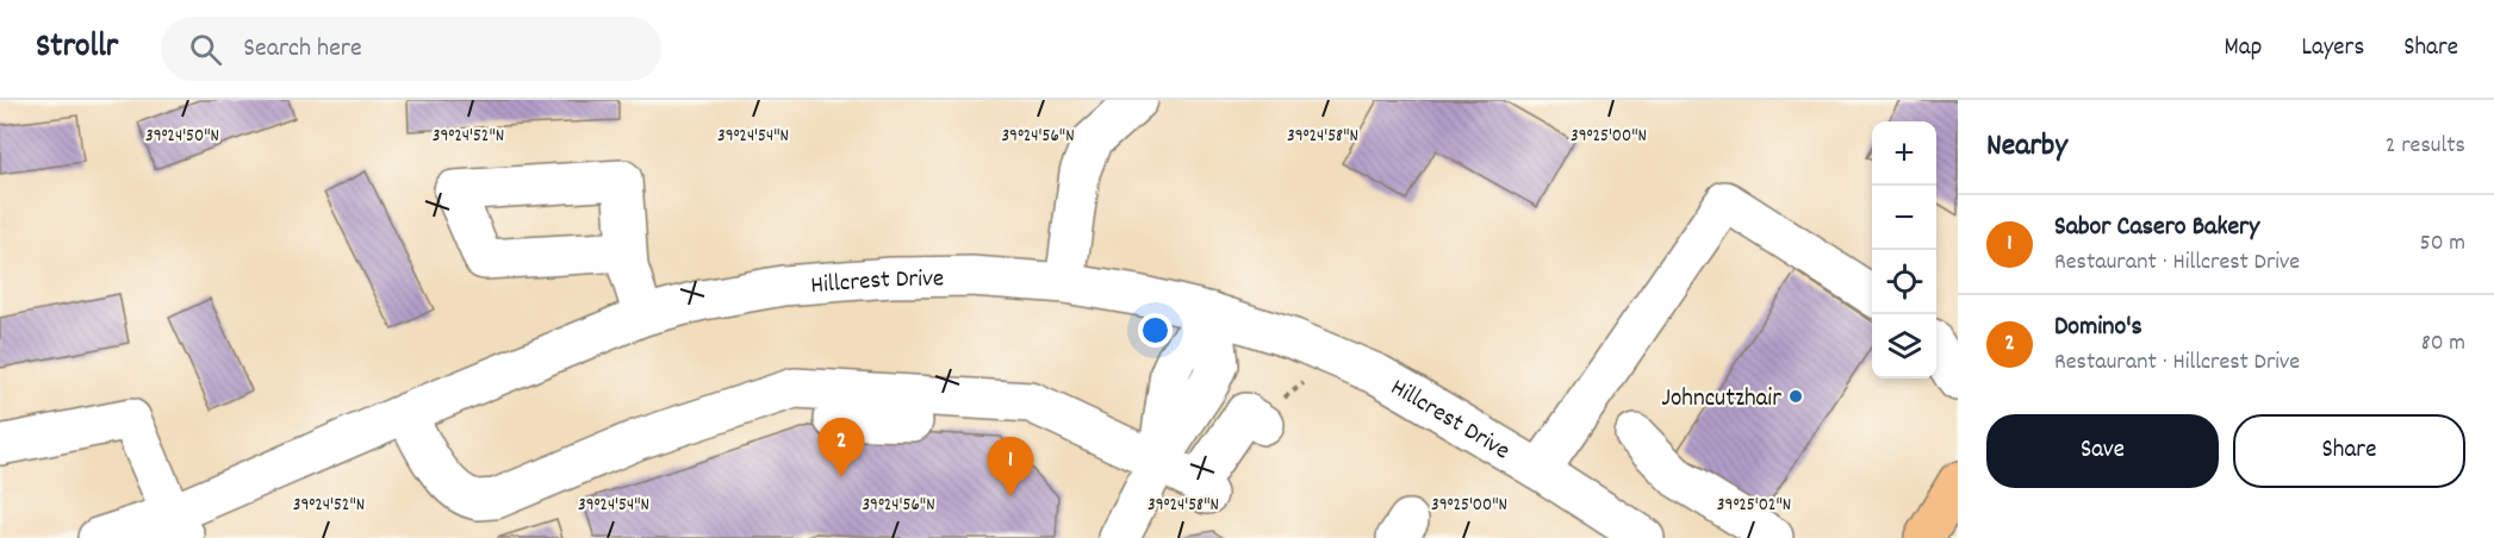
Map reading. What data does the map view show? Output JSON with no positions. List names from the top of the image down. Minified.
{"streets":{"street":["Hillcrest Drive"]},"places":["Johncutzhair"],"page":{"header":"Strollr","search":"Search here","nav":["Map","Layers","Share"],"heading":["Nearby","2 results"],"map_buttons":["+","−"],"list":[{"mark":"1","name":"Sabor Casero Bakery","note":"Restaurant · Hillcrest Drive","value":"50 m"},{"mark":"2","name":"Domino's","note":"Restaurant · Hillcrest Drive","value":"80 m"}],"buttons":["Save","Share"],"pins":["2","1"]},"coordinates":["39°24'50\"N","39°24'52\"N","39°24'54\"N","39°24'56\"N","39°24'58\"N","39°25'00\"N","39°25'02\"N"]}
